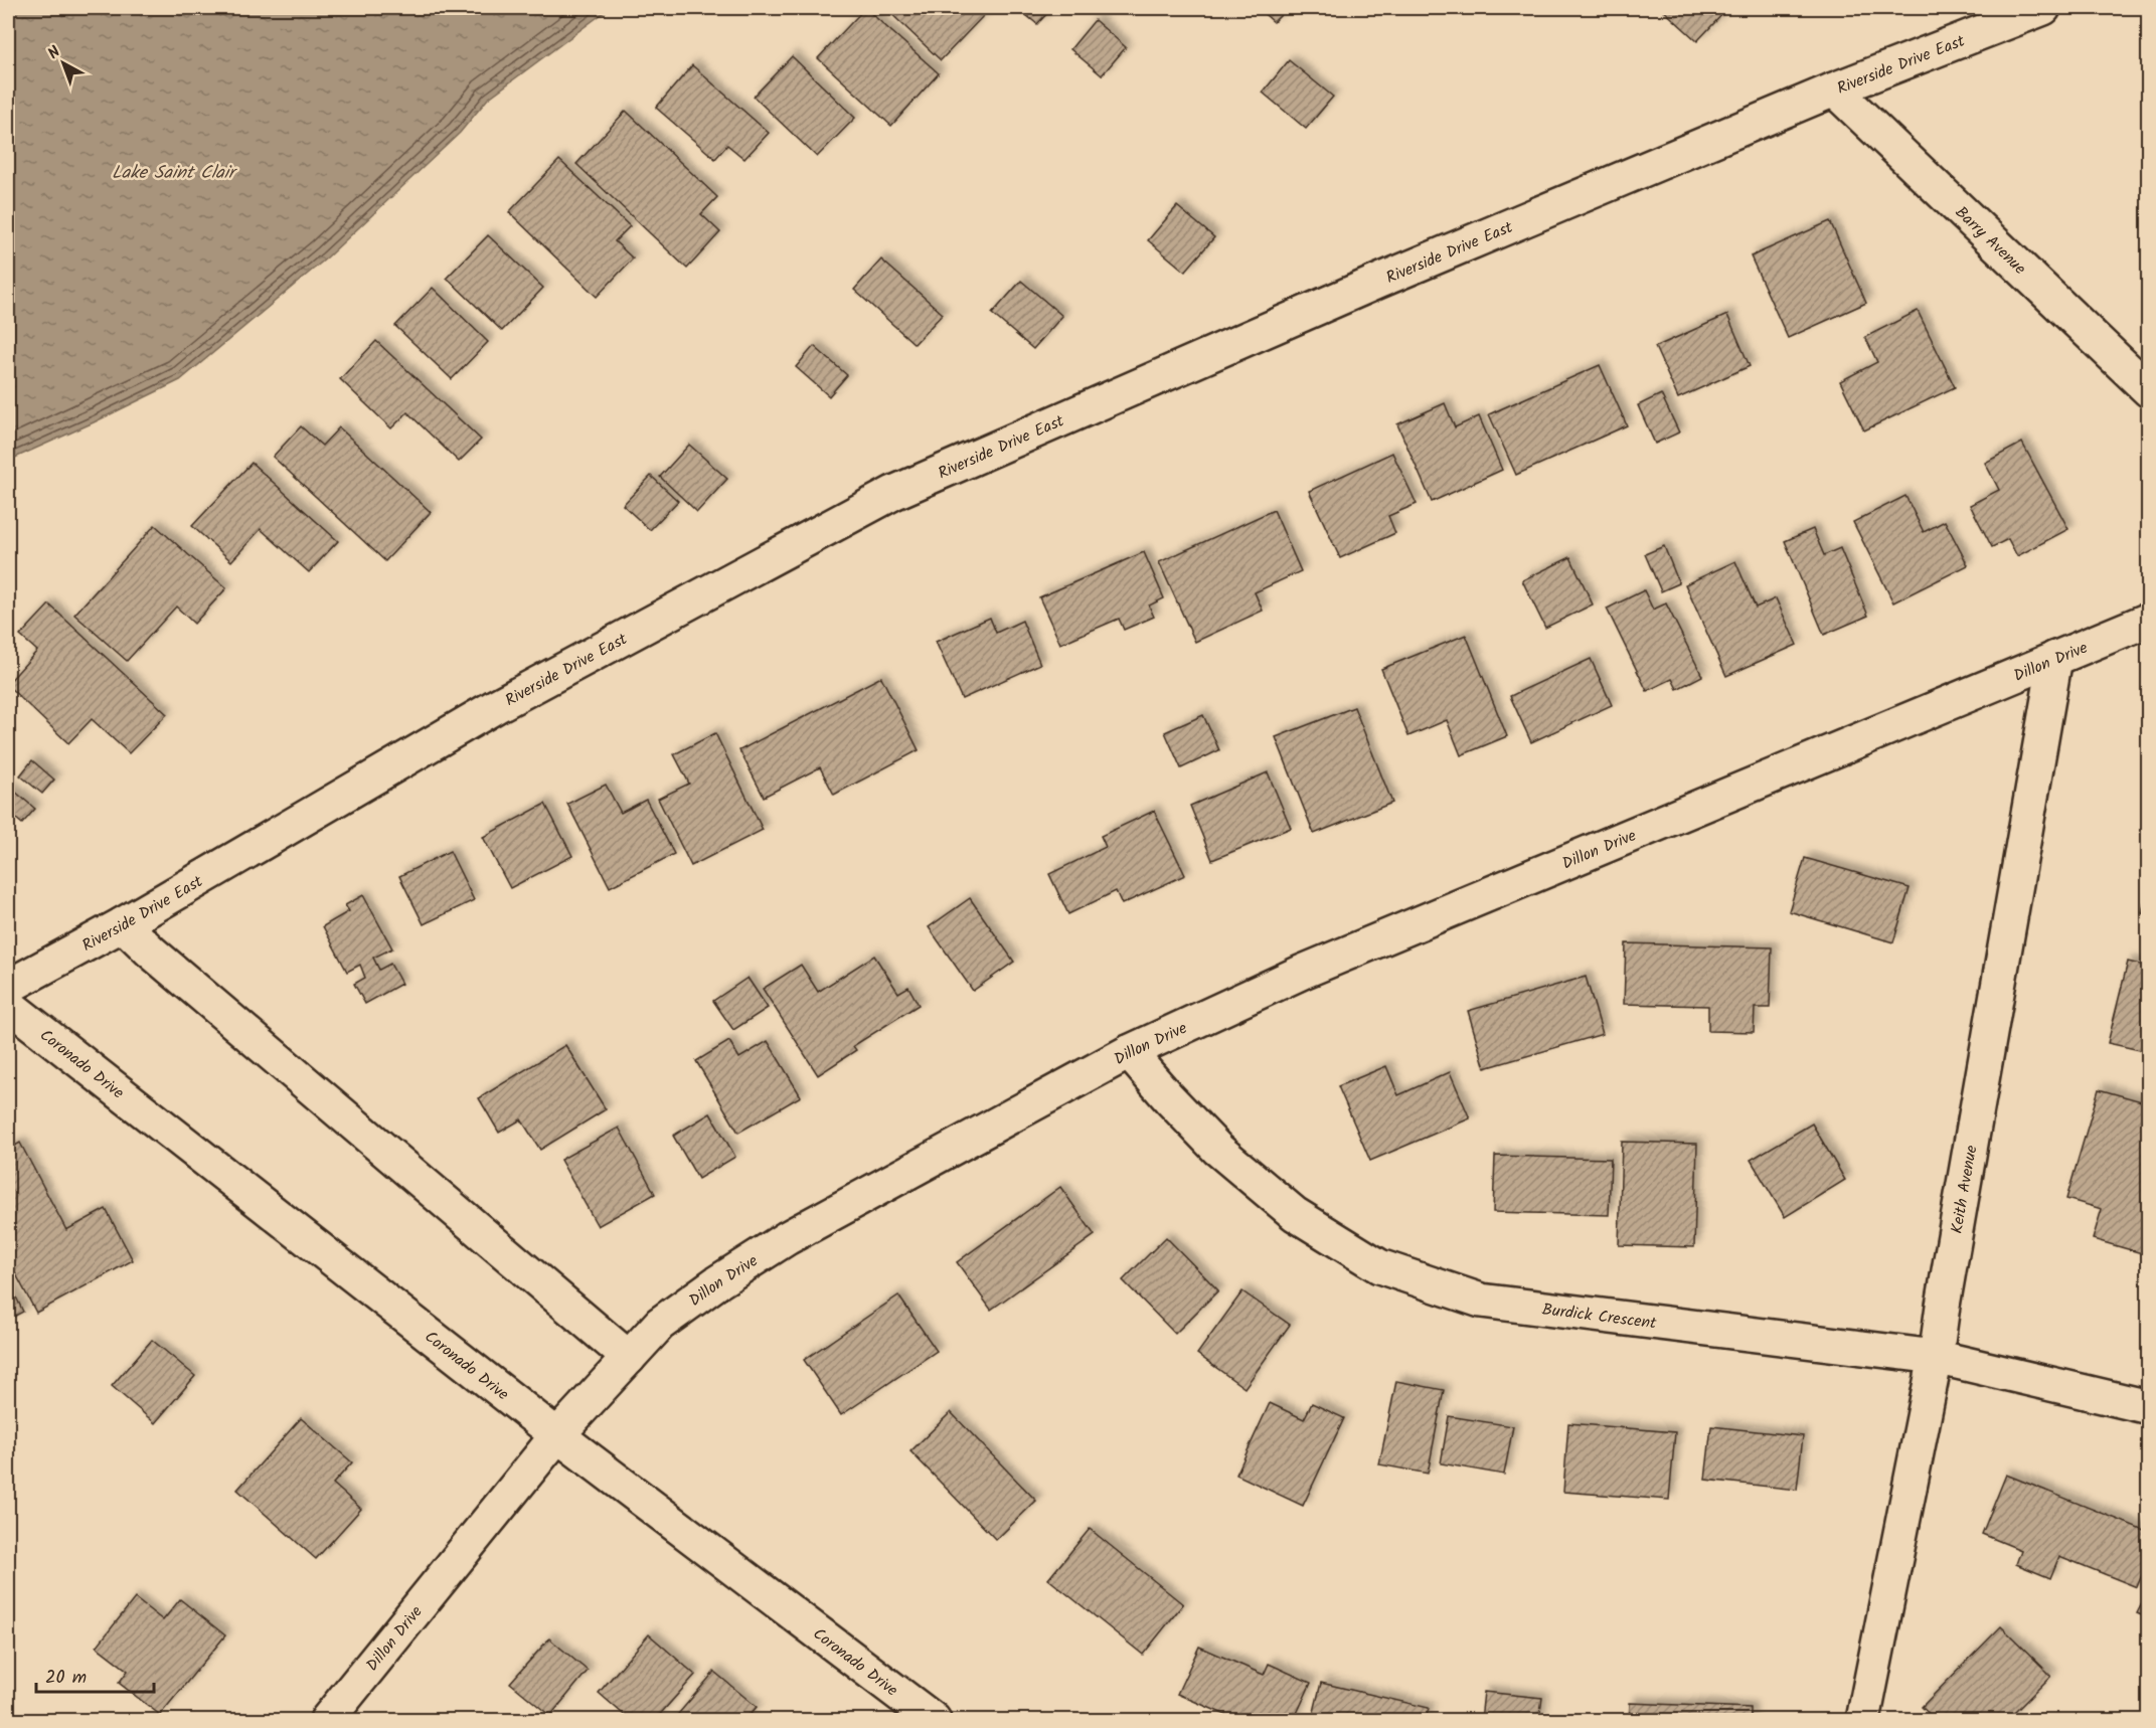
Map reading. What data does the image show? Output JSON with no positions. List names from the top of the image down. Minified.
{"streets":{"street":["Riverside Drive East","Barry Avenue","Dillon Drive","Coronado Drive","Keith Avenue","Burdick Crescent"]},"crossings":[["Riverside Drive East","Barry Avenue"],["Dillon Drive","Coronado Drive"],["Dillon Drive","Keith Avenue"],["Dillon Drive","Burdick Crescent"],["Keith Avenue","Burdick Crescent"]],"water":["Lake Saint Clair"],"scale_bar":"20 m","north":"top left"}
